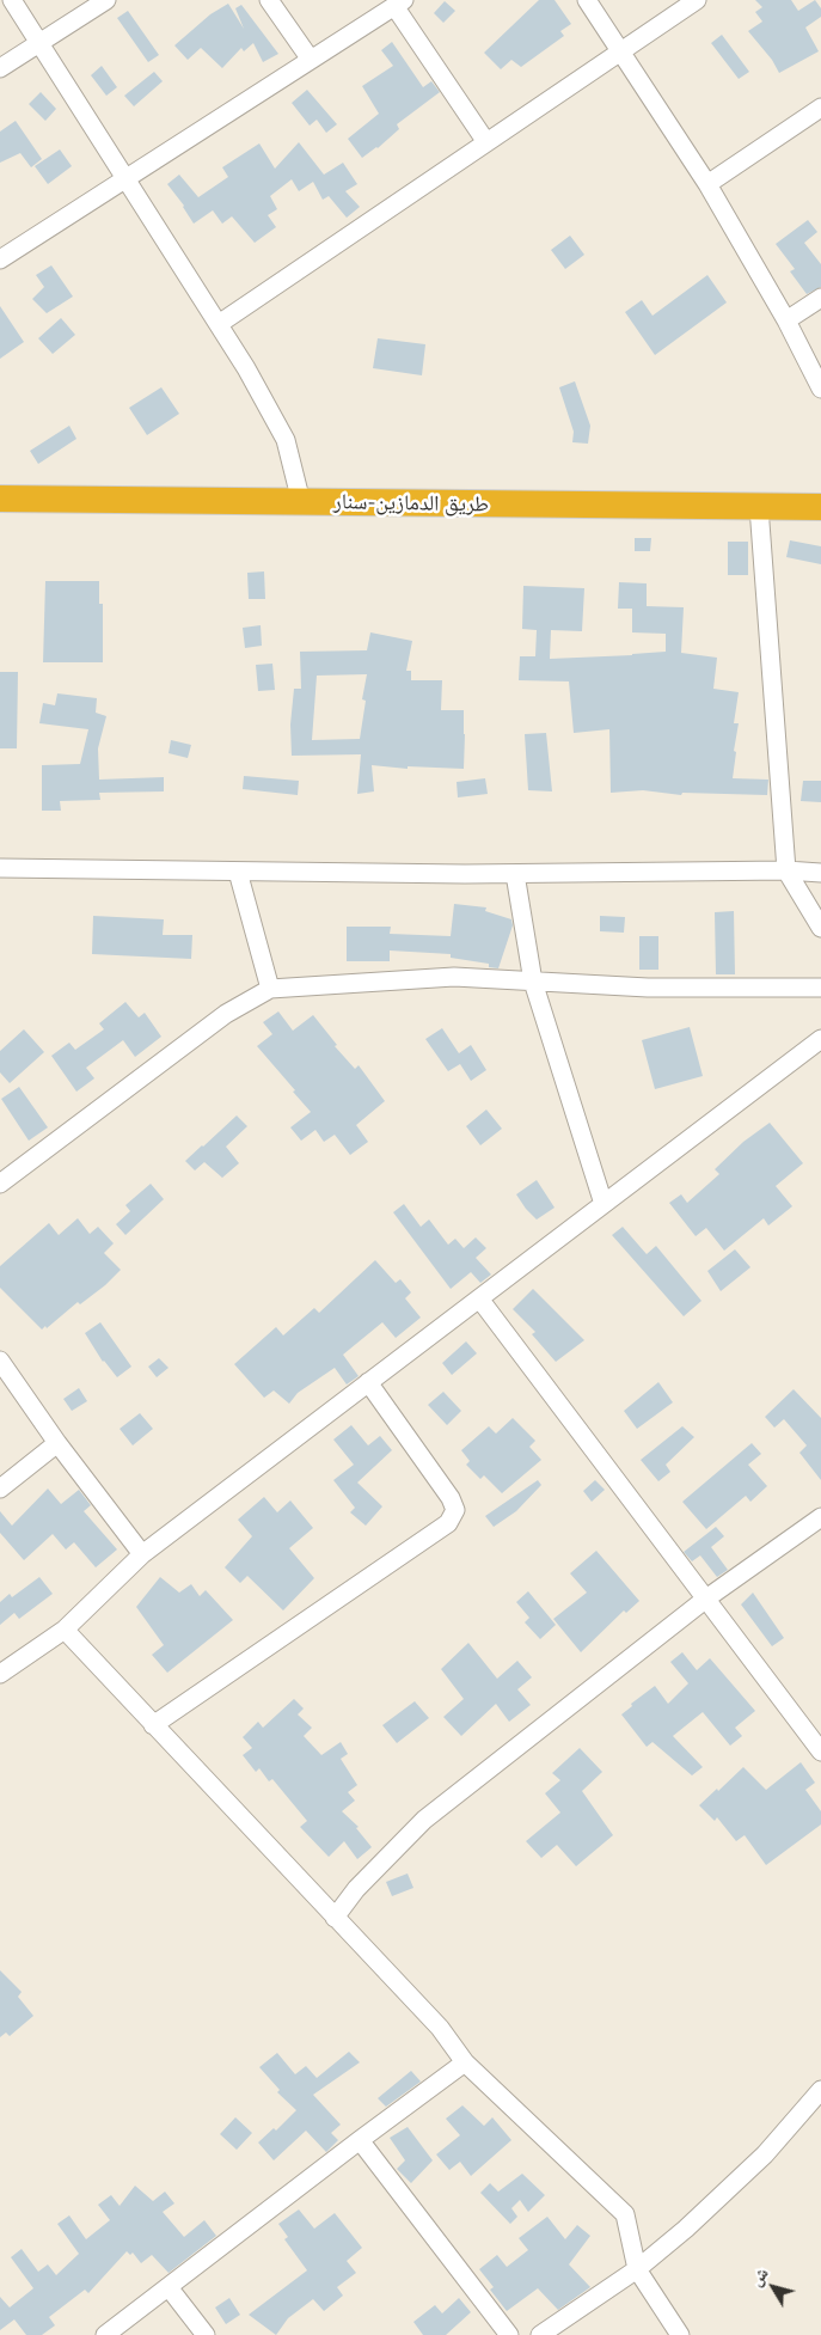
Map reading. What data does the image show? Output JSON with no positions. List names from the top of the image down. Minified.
{"streets":{"highway":["طريق الدمازين-سنار"]},"north":"top left"}
